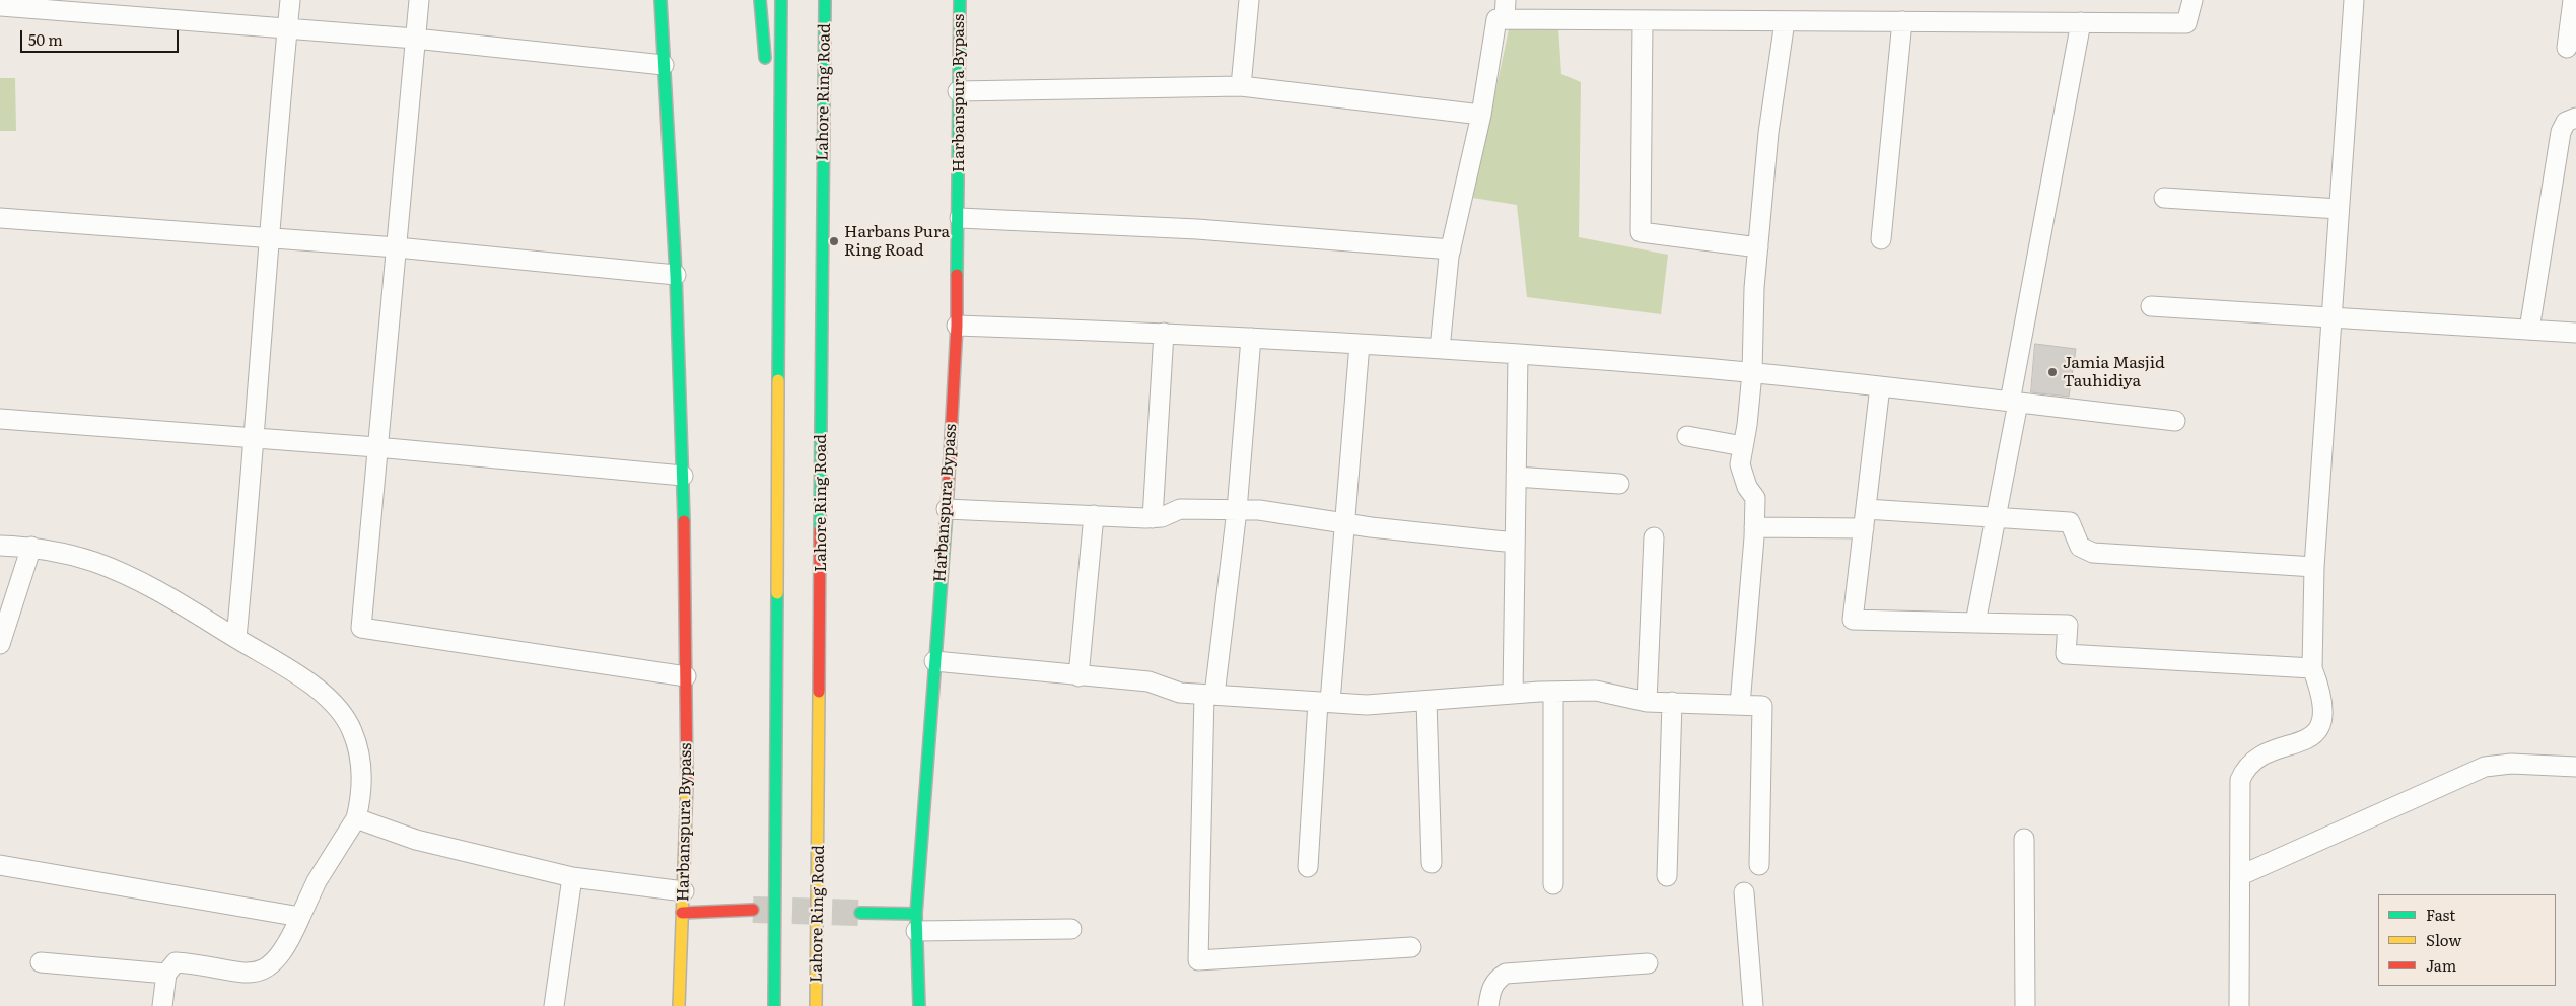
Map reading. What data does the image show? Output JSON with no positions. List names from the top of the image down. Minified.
{"streets":{"main road":["Lahore Ring Road","Harbanspura Bypass"]},"places":["Harbans Pura Ring Road","Jamia Masjid Tauhidiya"],"legend":["Fast","Slow","Jam"],"scale_bar":"50 m"}
